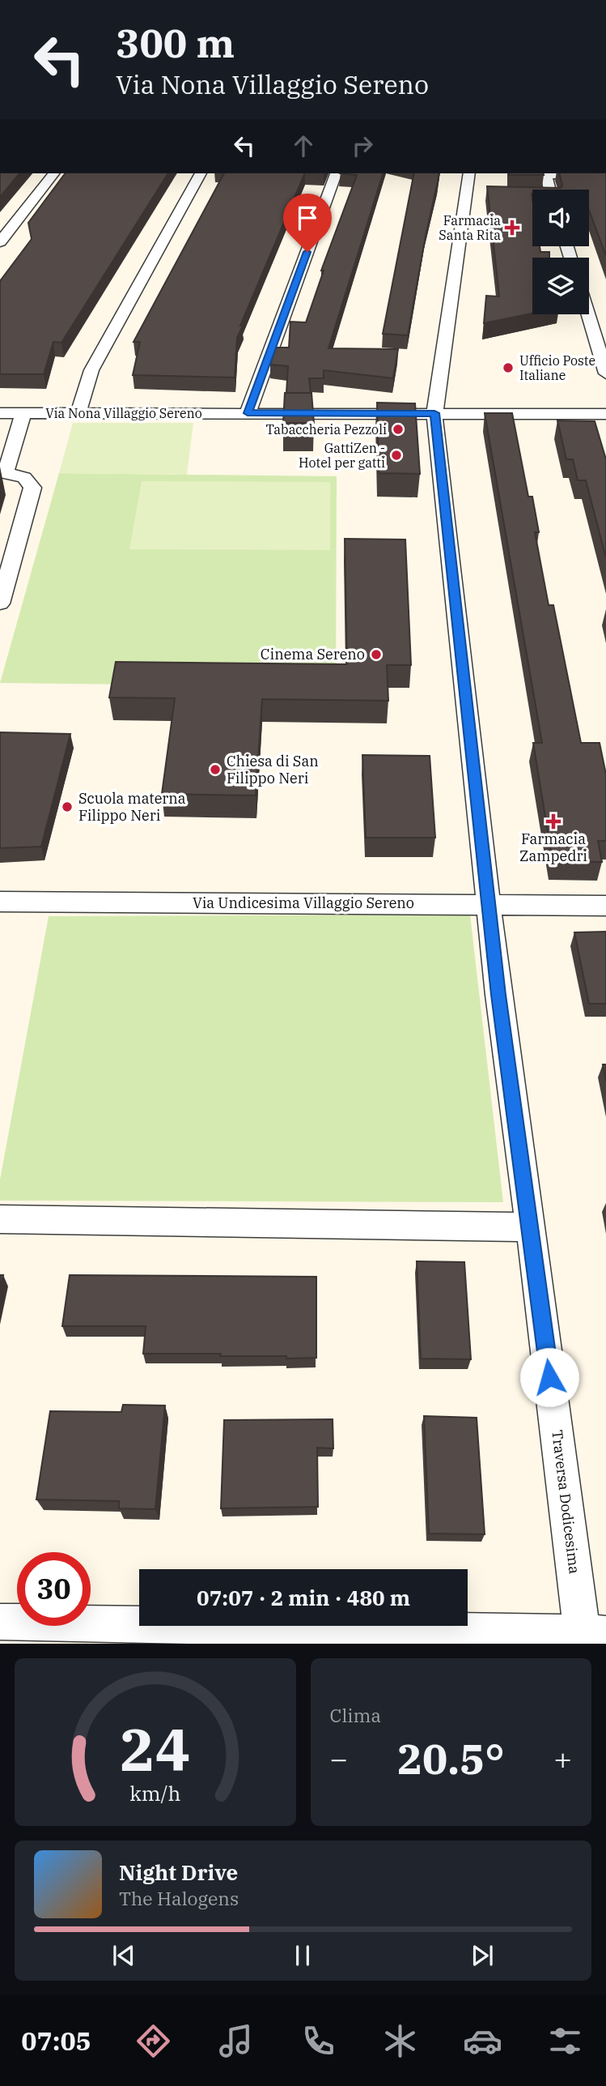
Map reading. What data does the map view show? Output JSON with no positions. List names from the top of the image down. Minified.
{"streets":{"street":["Via Nona Villaggio Sereno","Via Undicesima Villaggio Sereno","Traversa Dodicesima"]},"crossings":[["Via Nona Villaggio Sereno","Traversa Dodicesima"],["Via Undicesima Villaggio Sereno","Traversa Dodicesima"]],"places":{"health":["Farmacia Santa Rita","Farmacia Zampedri"],"other":["Ufficio Poste Italiane","Tabaccheria Pezzoli","GattiZen - Hotel per gatti","Cinema Sereno","Chiesa di San Filippo Neri","Scuola materna Filippo Neri"]},"page":{"turn":["300 m","Via Nona Villaggio Sereno"],"limit":"30","trip":"07:07 · 2 min · 480 m","tile":"Clima","heat":["−","20.5°","+"],"song":["Night Drive","The Halogens"],"tabs":"07:05","gauge":["24","km/h"]}}
